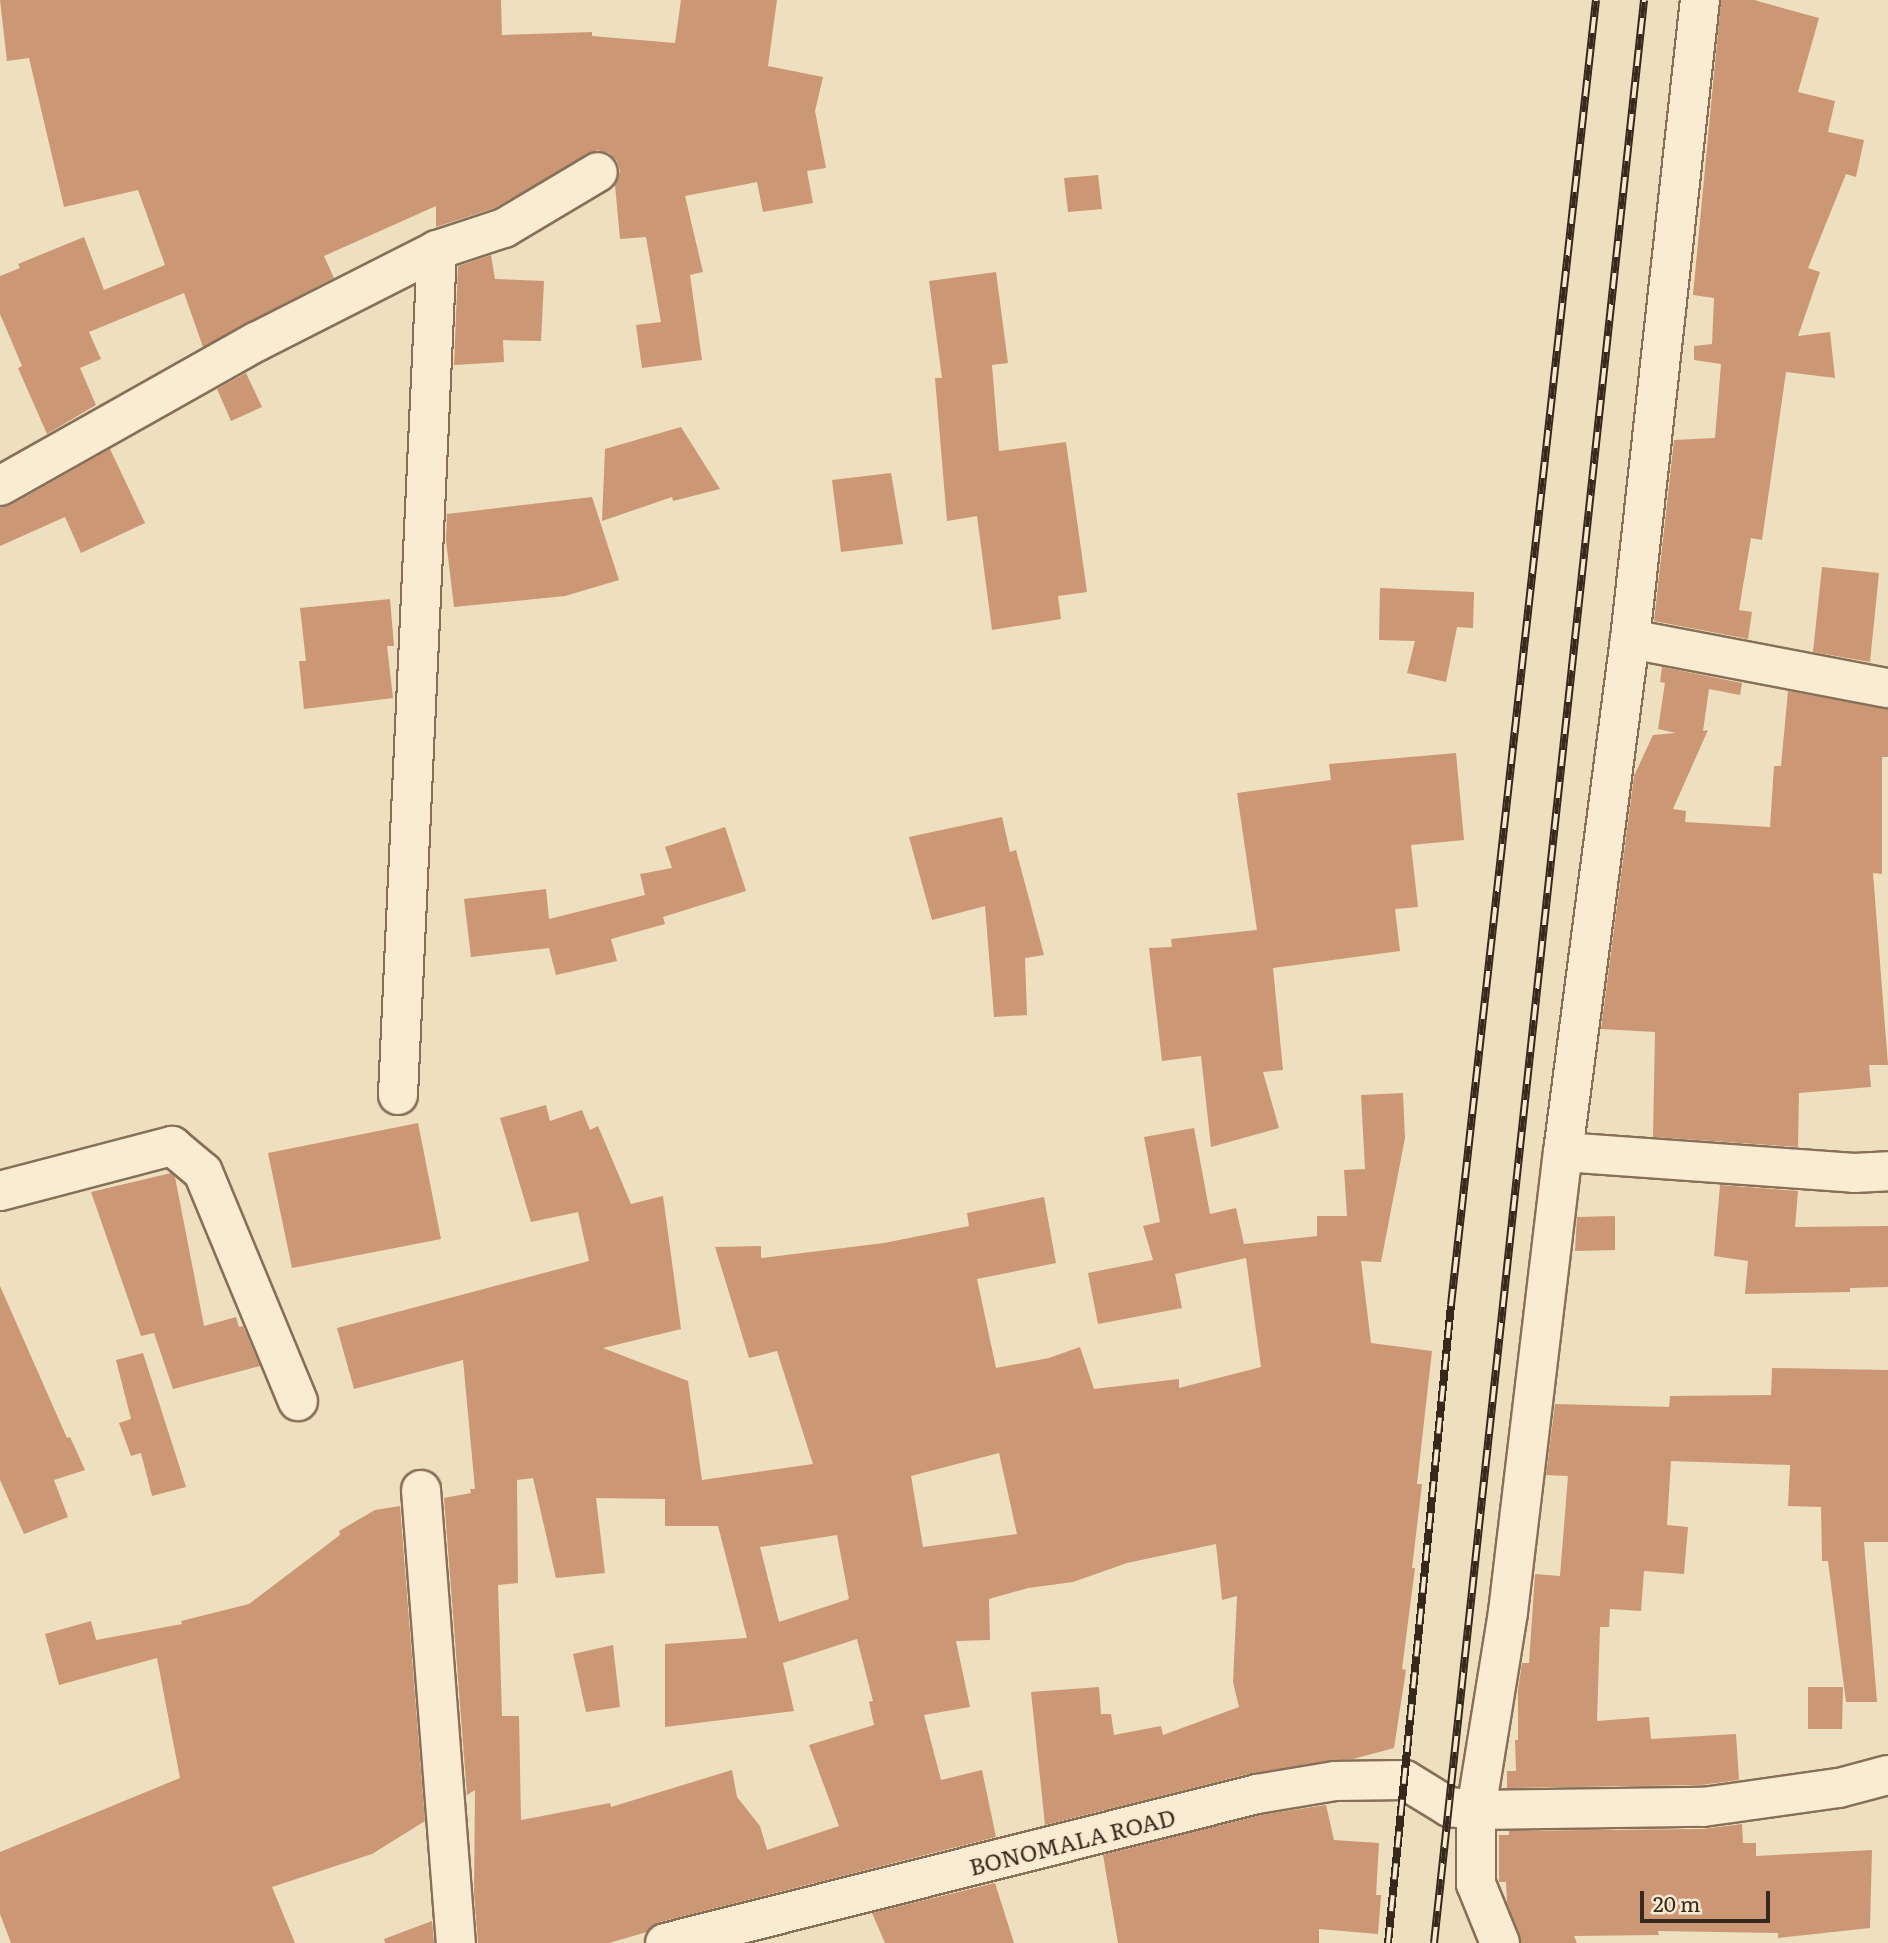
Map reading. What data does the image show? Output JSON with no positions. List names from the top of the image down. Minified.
{"streets":{"street":["BONOMALA ROAD"]},"scale_bar":"20 m"}
